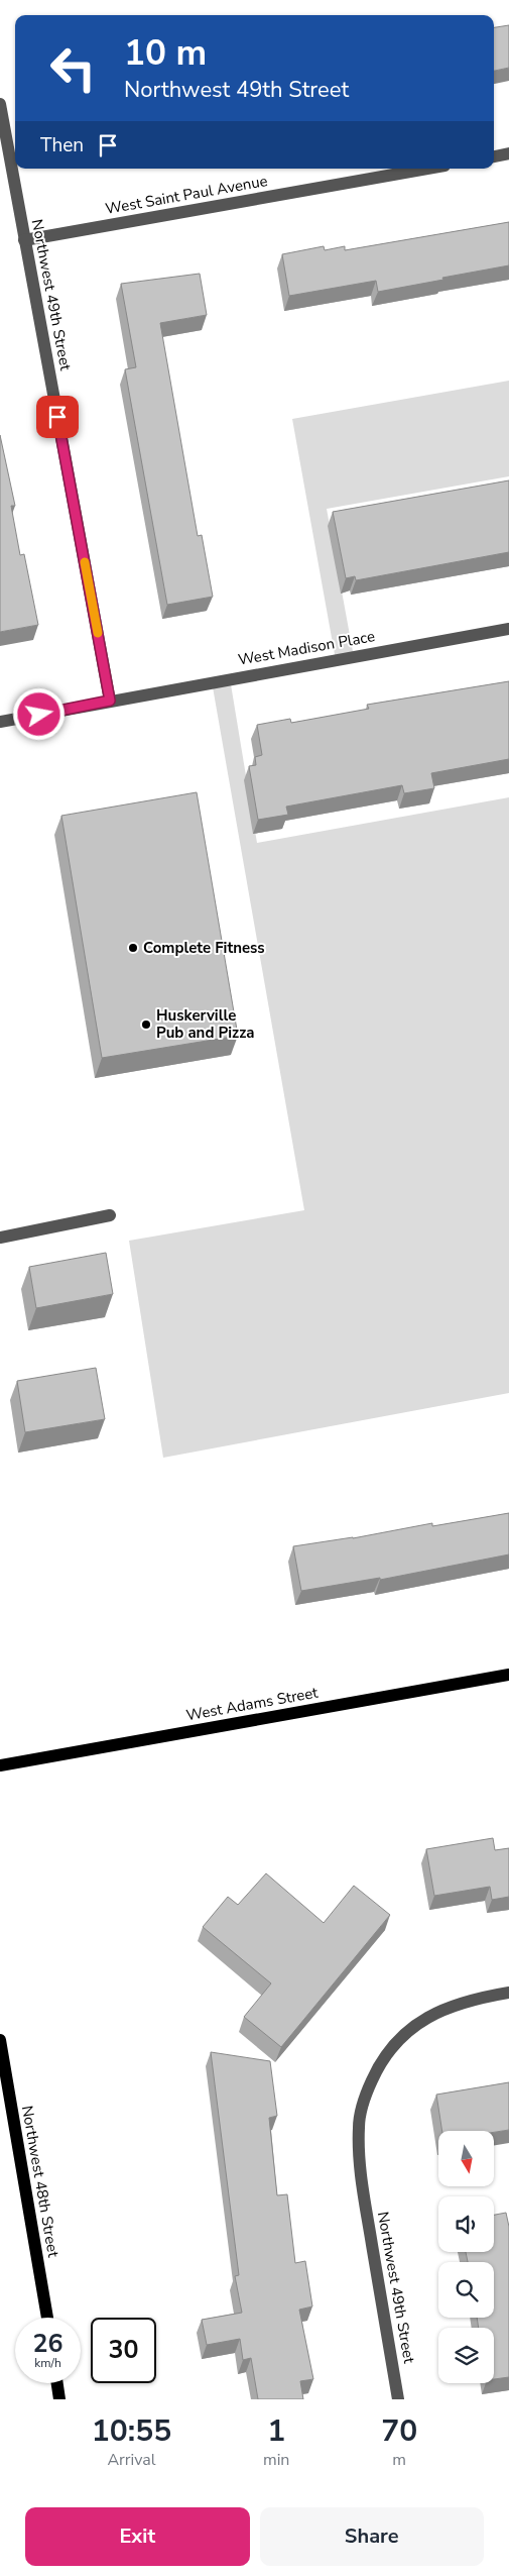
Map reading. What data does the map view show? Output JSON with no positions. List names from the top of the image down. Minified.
{"streets":{"main road":["West Adams Street","Northwest 48th Street"],"street":["West Saint Paul Avenue","Northwest 49th Street","West Madison Place"]},"crossings":[["West Saint Paul Avenue","Northwest 49th Street"],["Northwest 49th Street","West Madison Place"]],"places":["Complete Fitness","Huskerville Pub and Pizza"],"north":"bottom","page":{"turn":["10 m","Northwest 49th Street"],"then":"Then","speed":"26 km/h","limit":"30","eta":["10:55","Arrival","1","min","70","m"],"buttons":["Exit","Share"]}}
